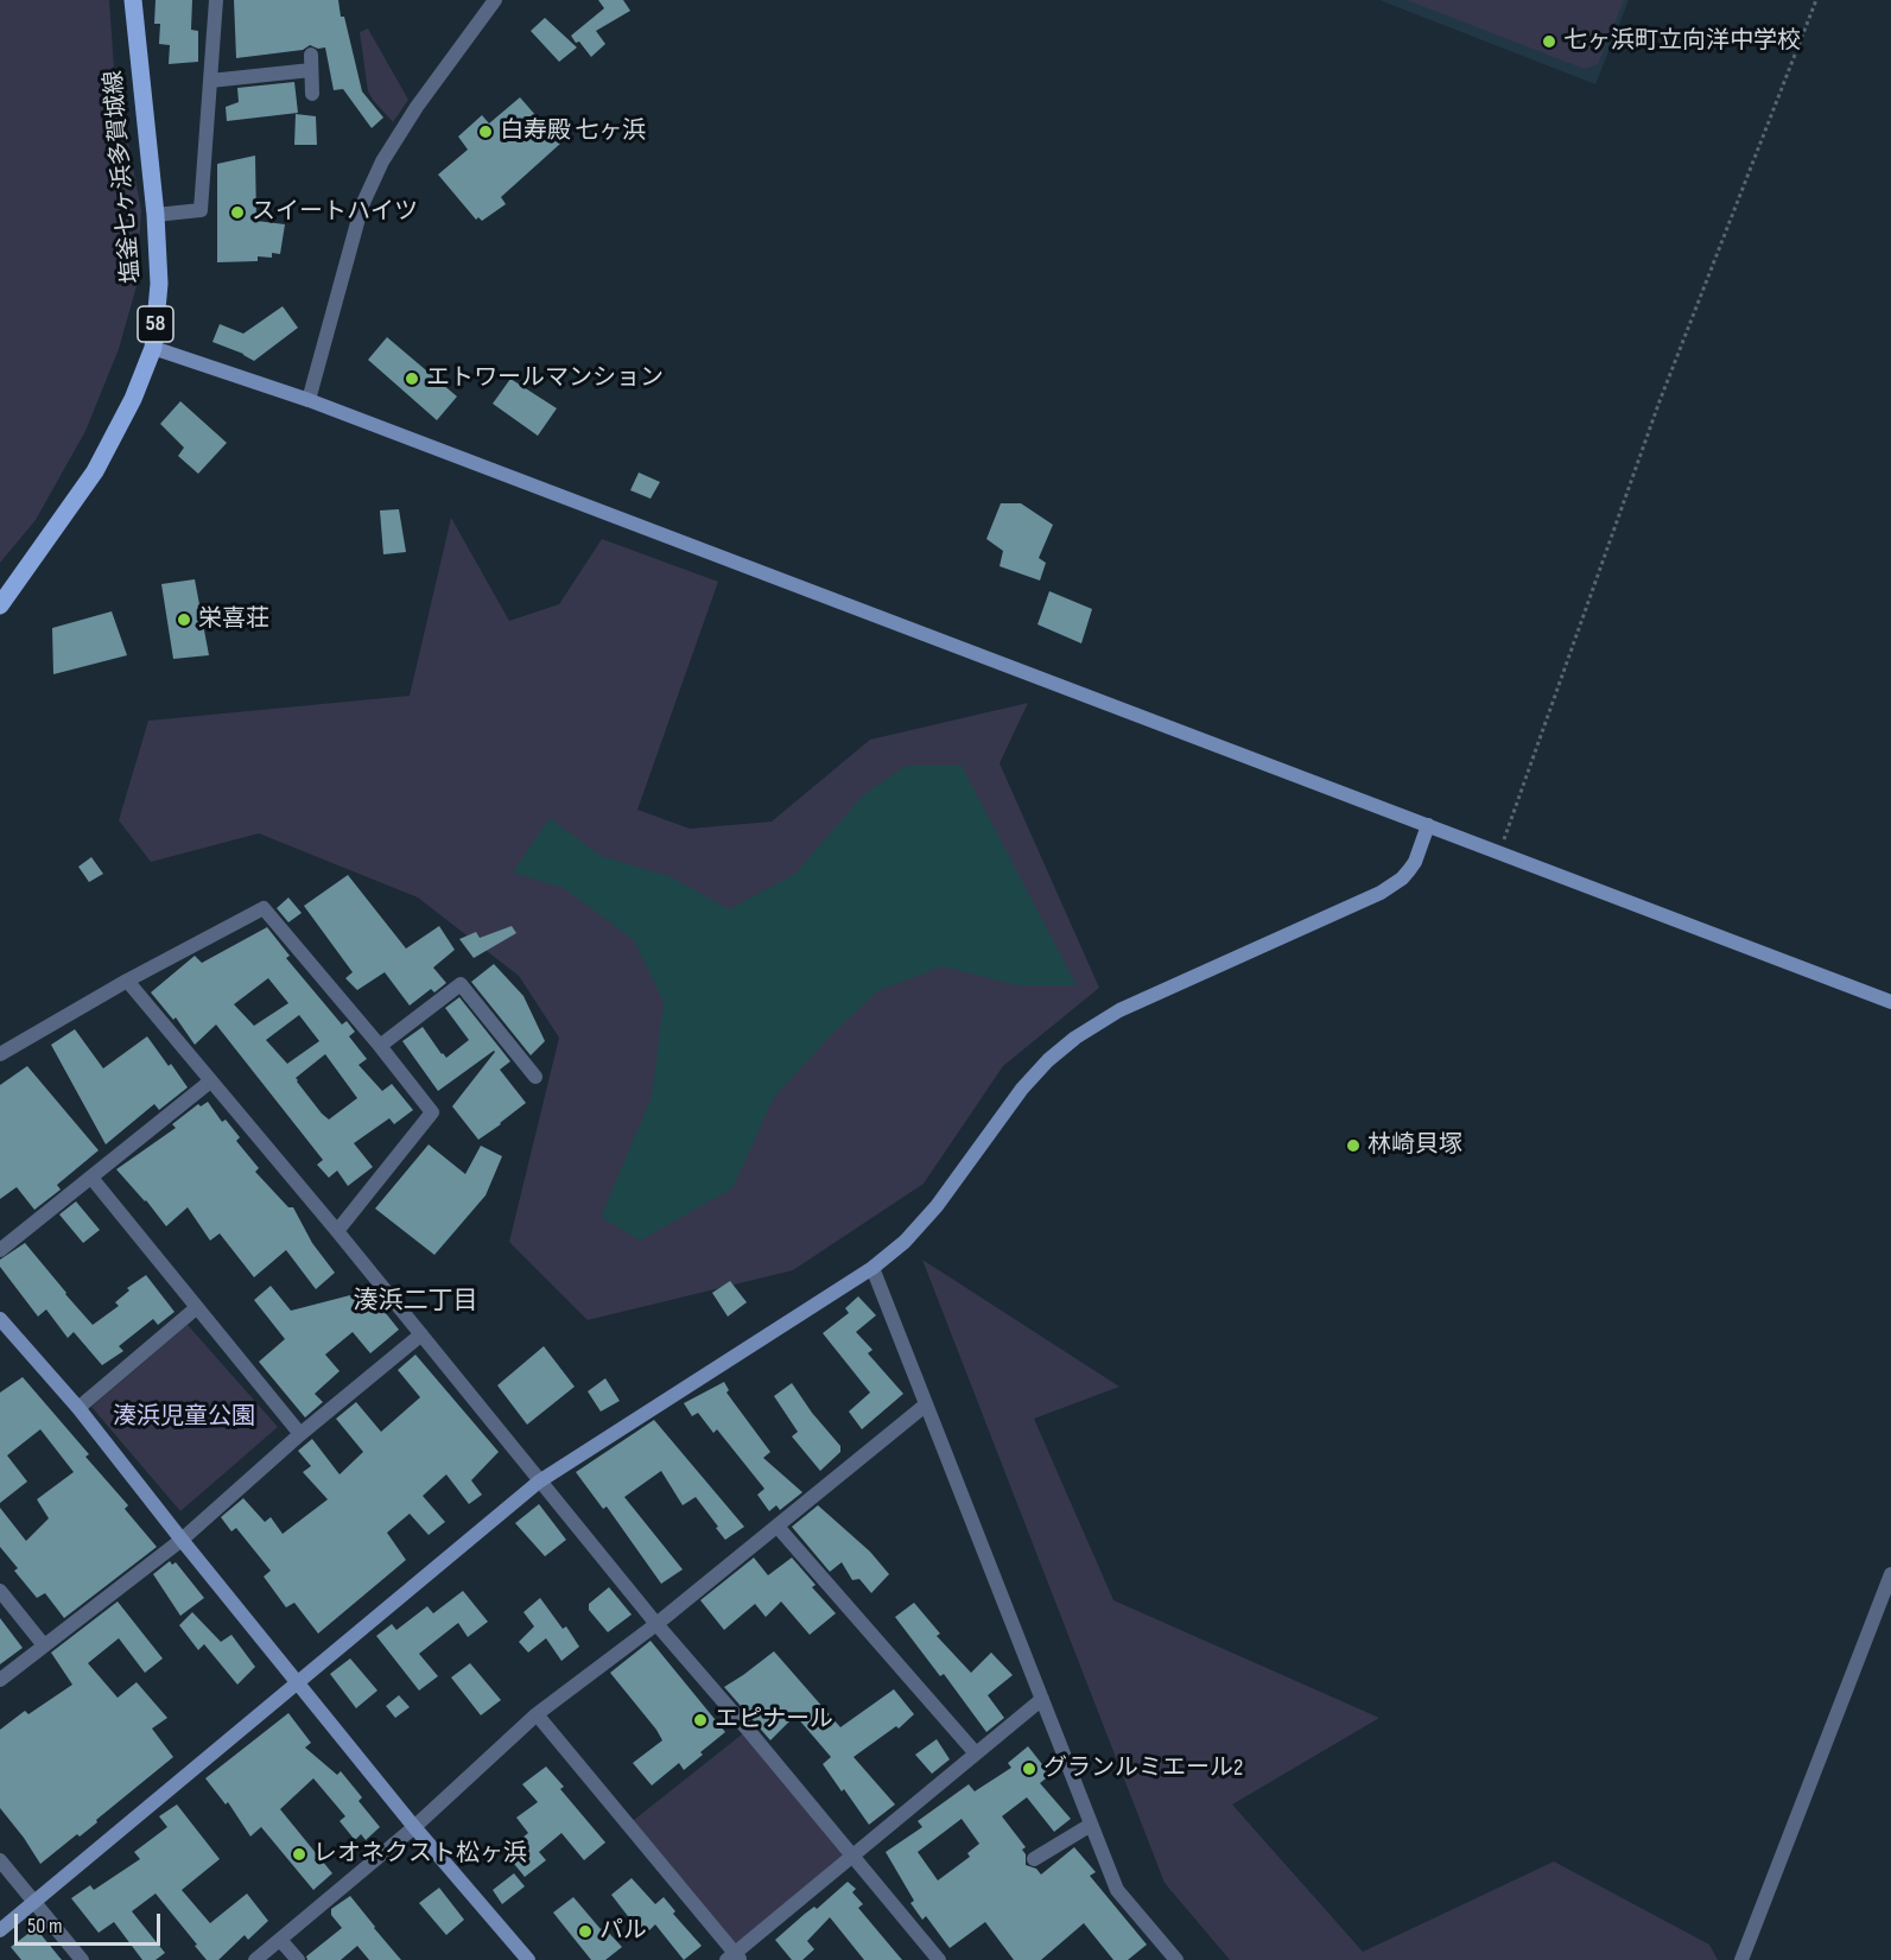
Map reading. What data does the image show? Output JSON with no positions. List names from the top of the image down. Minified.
{"streets":{"main road":["塩釜七ヶ浜多賀城線","58"]},"districts":["湊浜二丁目"],"parks":["湊浜児童公園"],"places":["七ヶ浜町立向洋中学校","白寿殿 七ヶ浜","スイートハイツ","エトワールマンション","栄喜荘","林崎貝塚","エピナール","グランルミエール2","レオネクスト松ヶ浜","パル"],"scale_bar":"50 m"}
